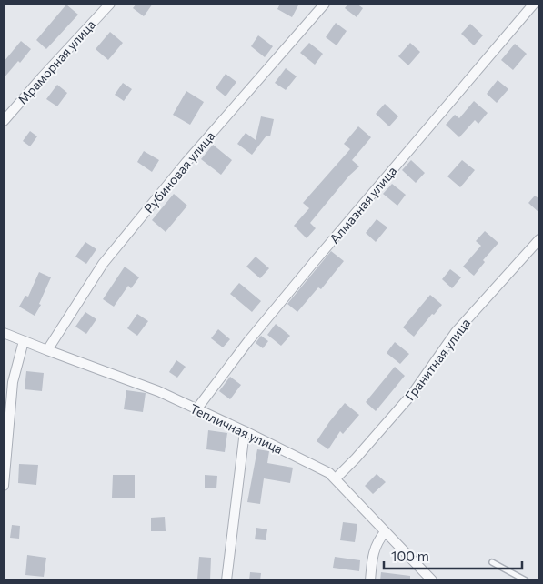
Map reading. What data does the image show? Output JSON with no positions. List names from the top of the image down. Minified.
{"streets":{"street":["Мраморная улица","Рубиновая улица","Алмазная улица","Гранитная улица","Тепличная улица"]},"crossings":[["Рубиновая улица","Тепличная улица"],["Алмазная улица","Тепличная улица"],["Гранитная улица","Тепличная улица"]],"scale_bar":"100 m"}
